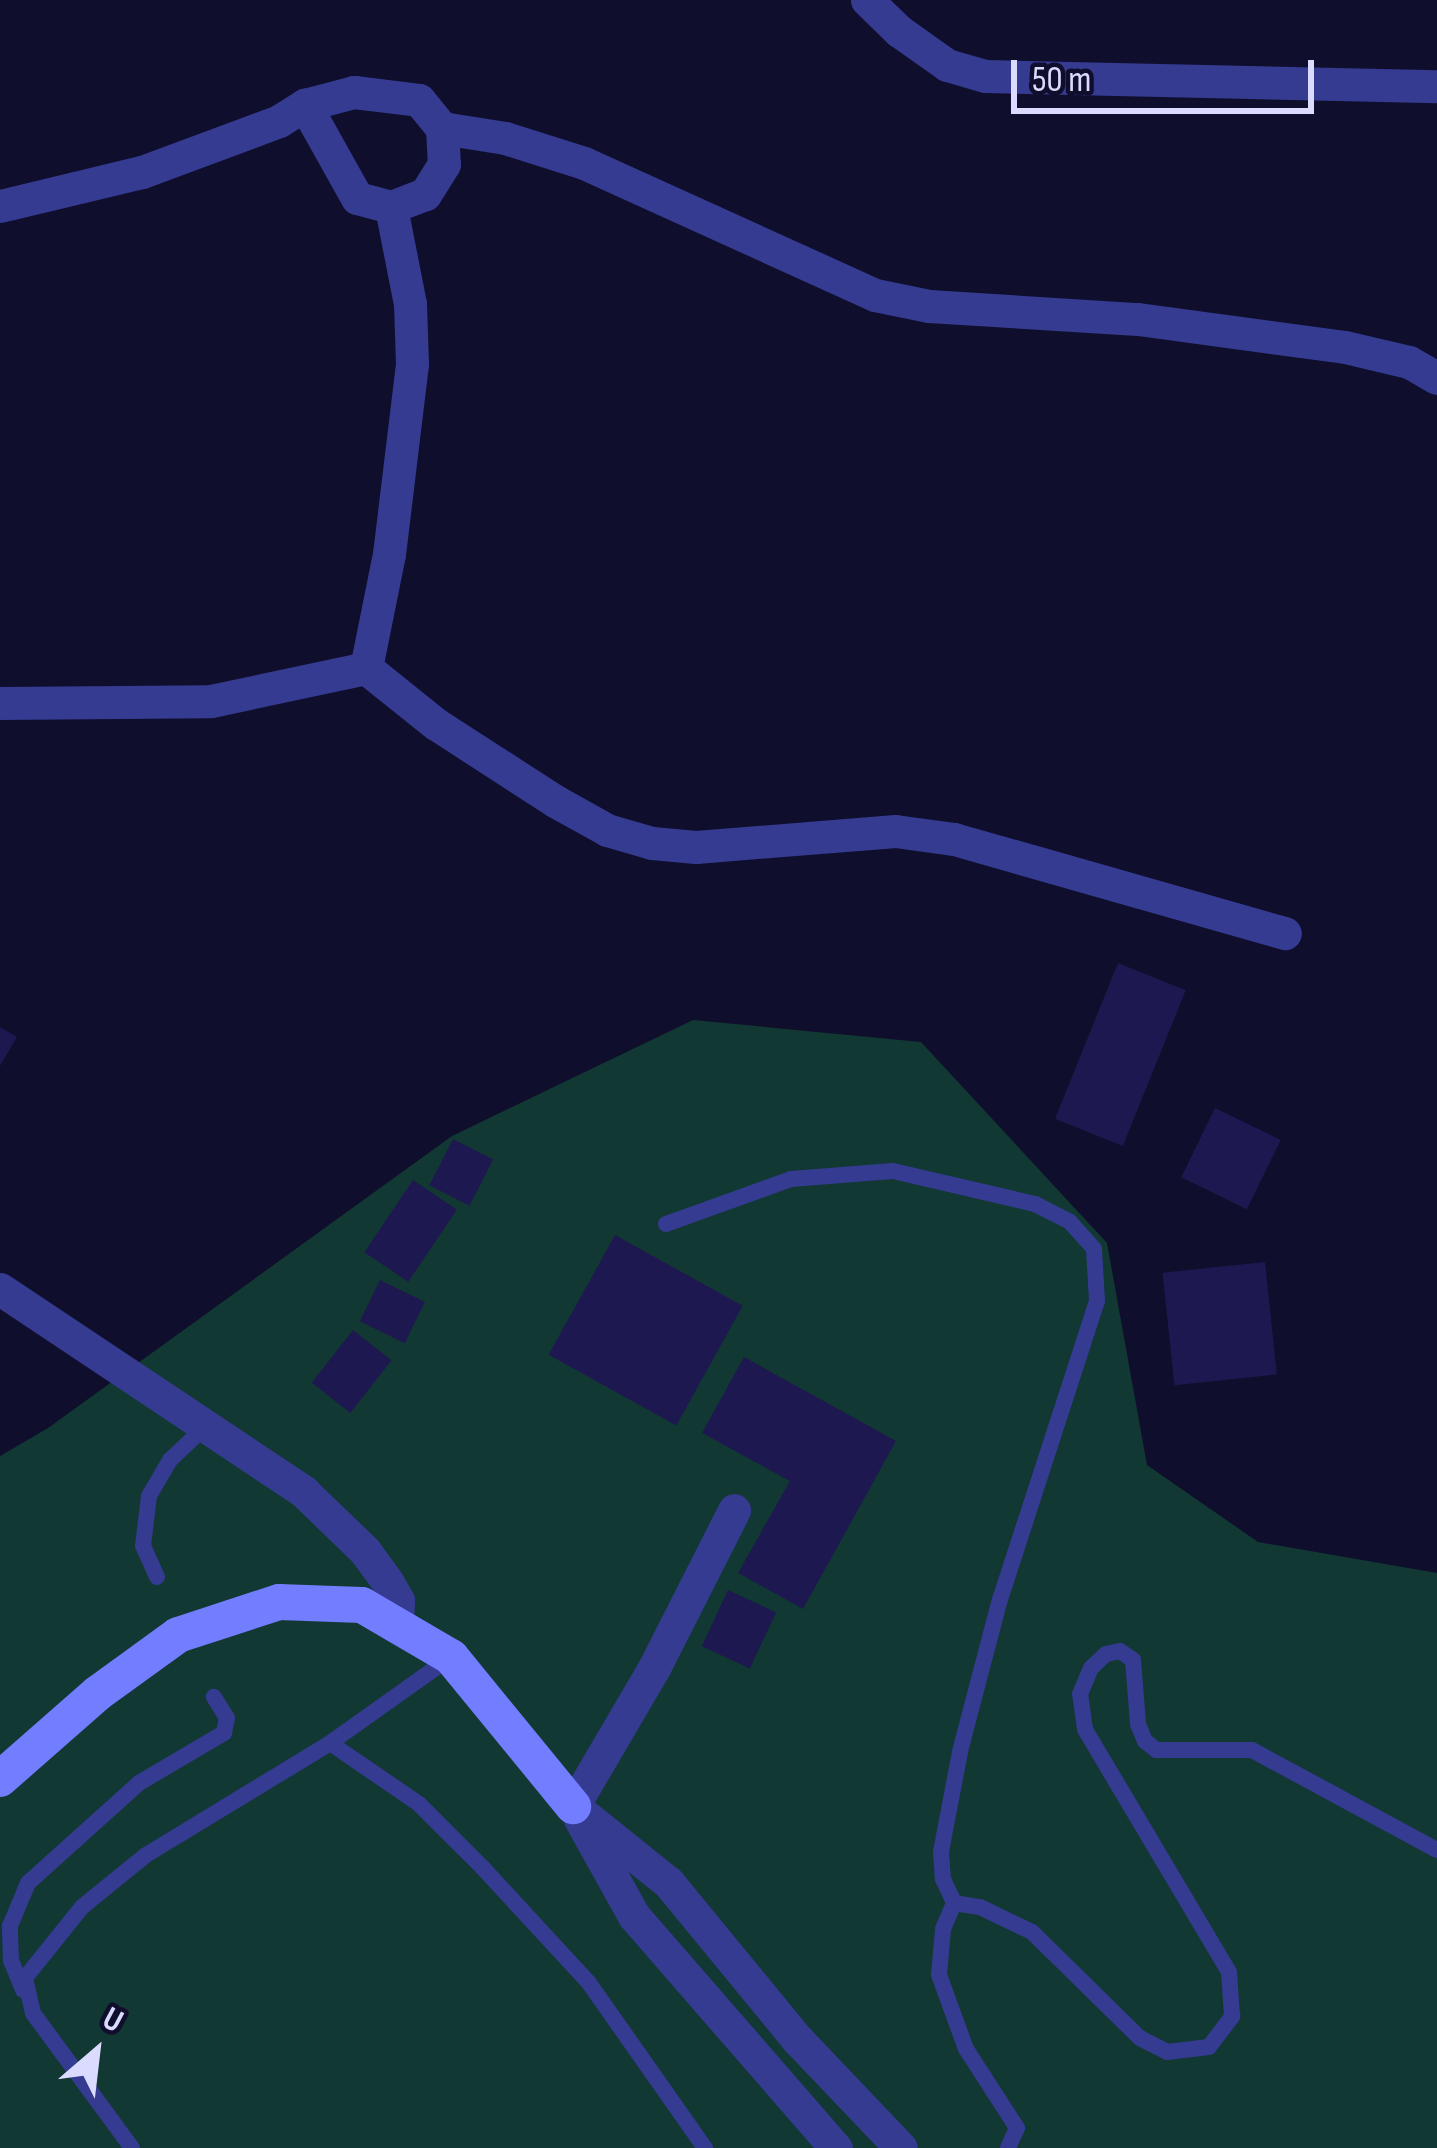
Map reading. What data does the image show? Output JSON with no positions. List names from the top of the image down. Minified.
{"scale_bar":"50 m","north":"top right"}
